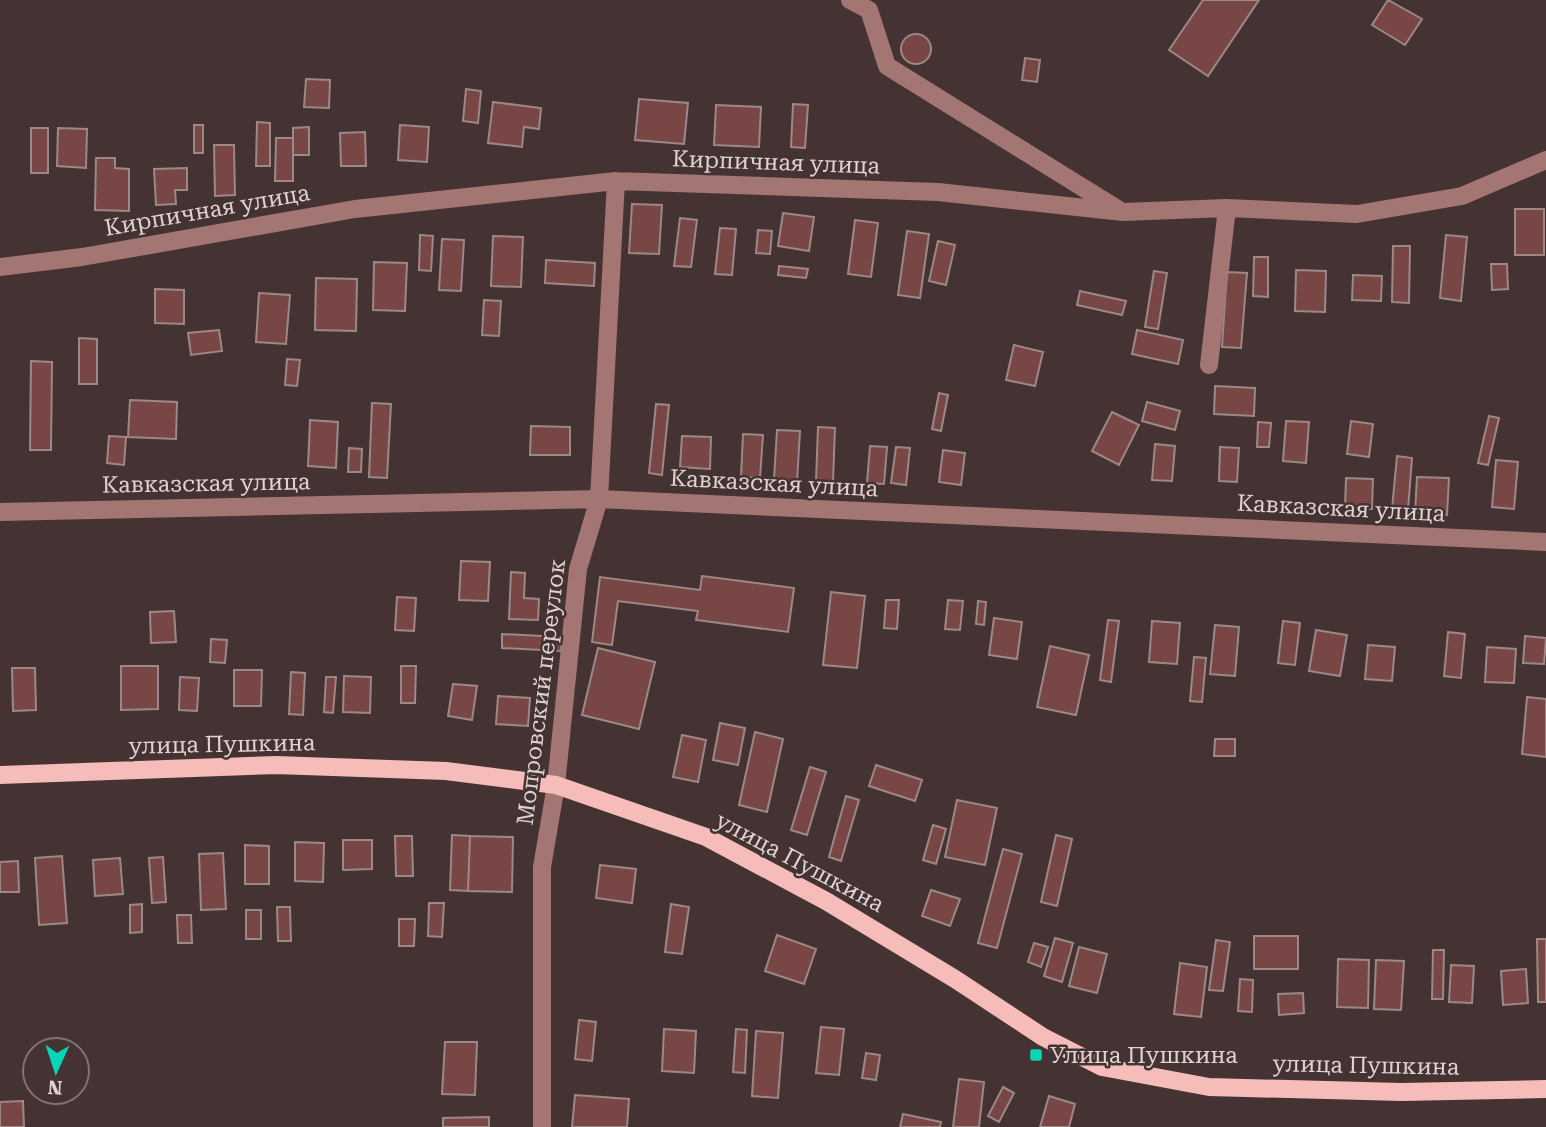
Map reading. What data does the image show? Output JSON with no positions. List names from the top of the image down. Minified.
{"streets":{"main road":["улица Пушкина"],"street":["Кирпичная улица","Кавказская улица","Мопровский переулок"]},"crossings":[["Кирпичная улица","Мопровский переулок"],["Кавказская улица","Мопровский переулок"],["Мопровский переулок","улица Пушкина"]],"places":{"transit":["Улица Пушкина"]},"north":"bottom"}
